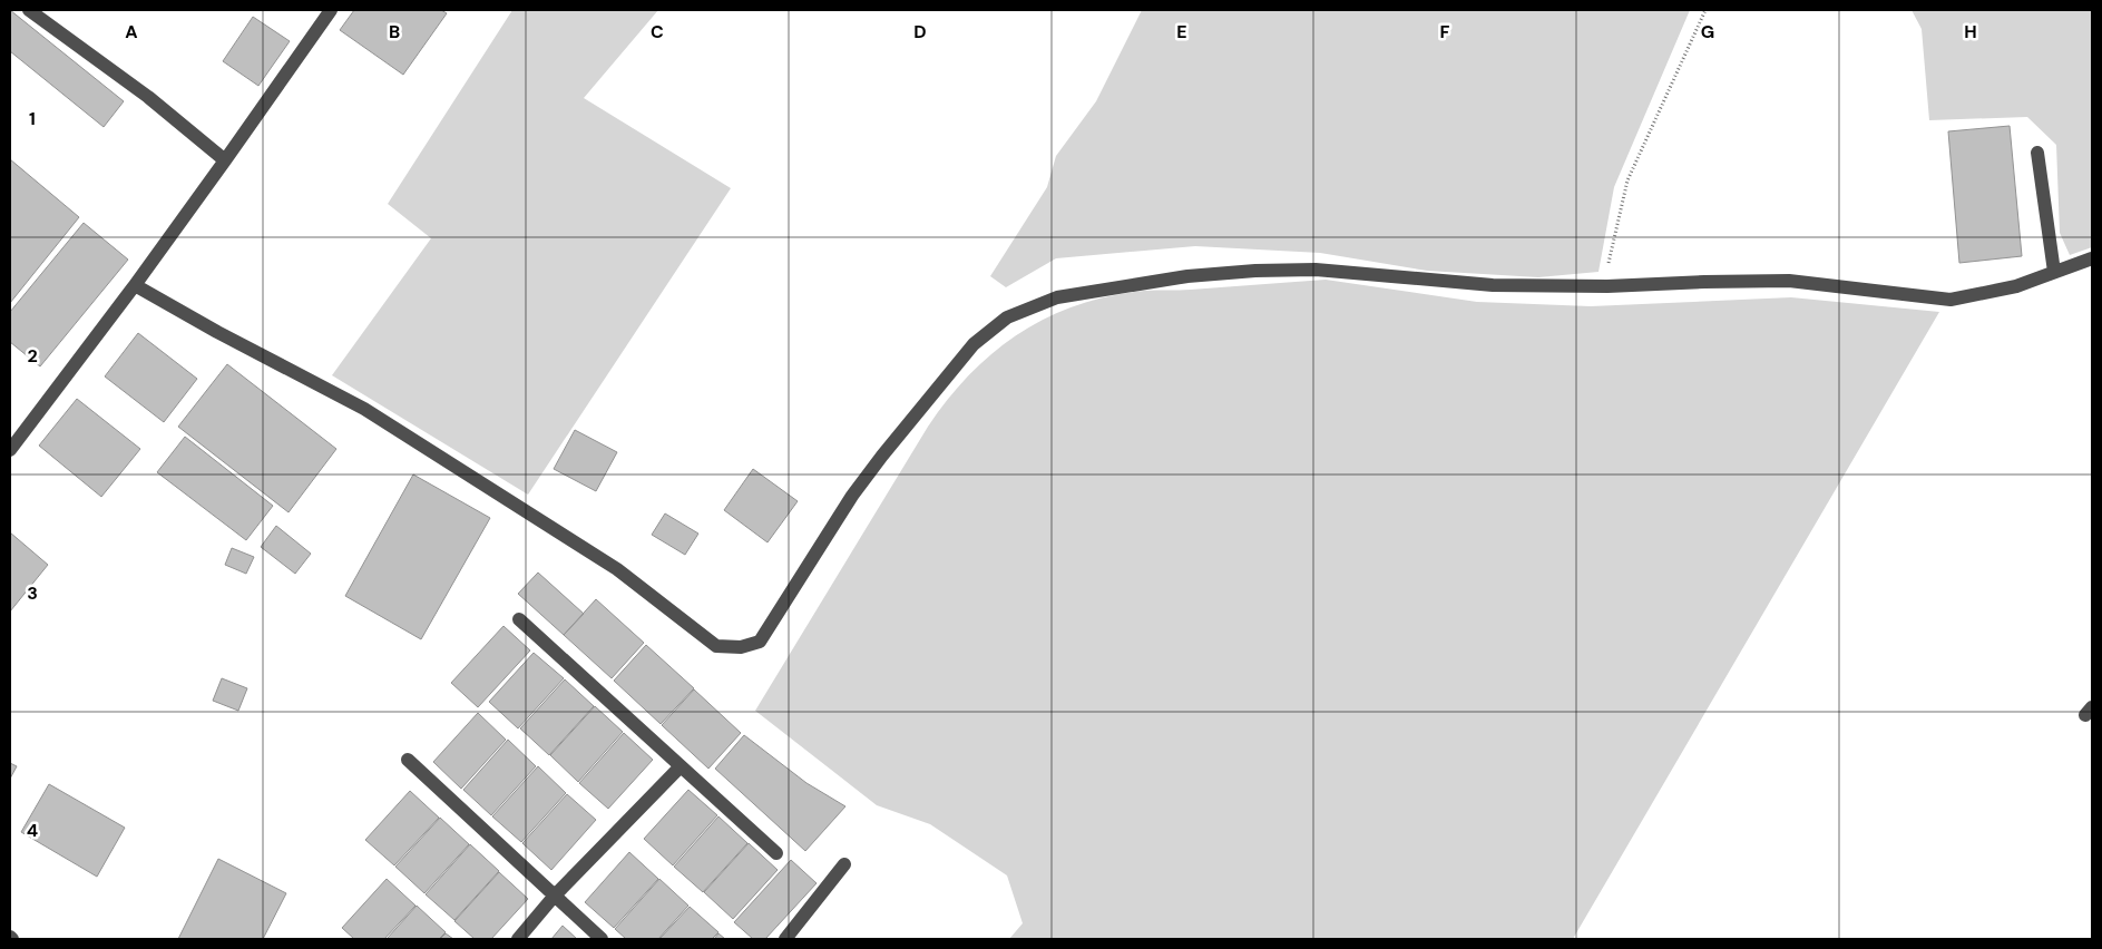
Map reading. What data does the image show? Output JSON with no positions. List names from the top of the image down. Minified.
{"grid":{"columns":["A","B","C","D","E","F","G","H"],"rows":["1","2","3","4"]}}
